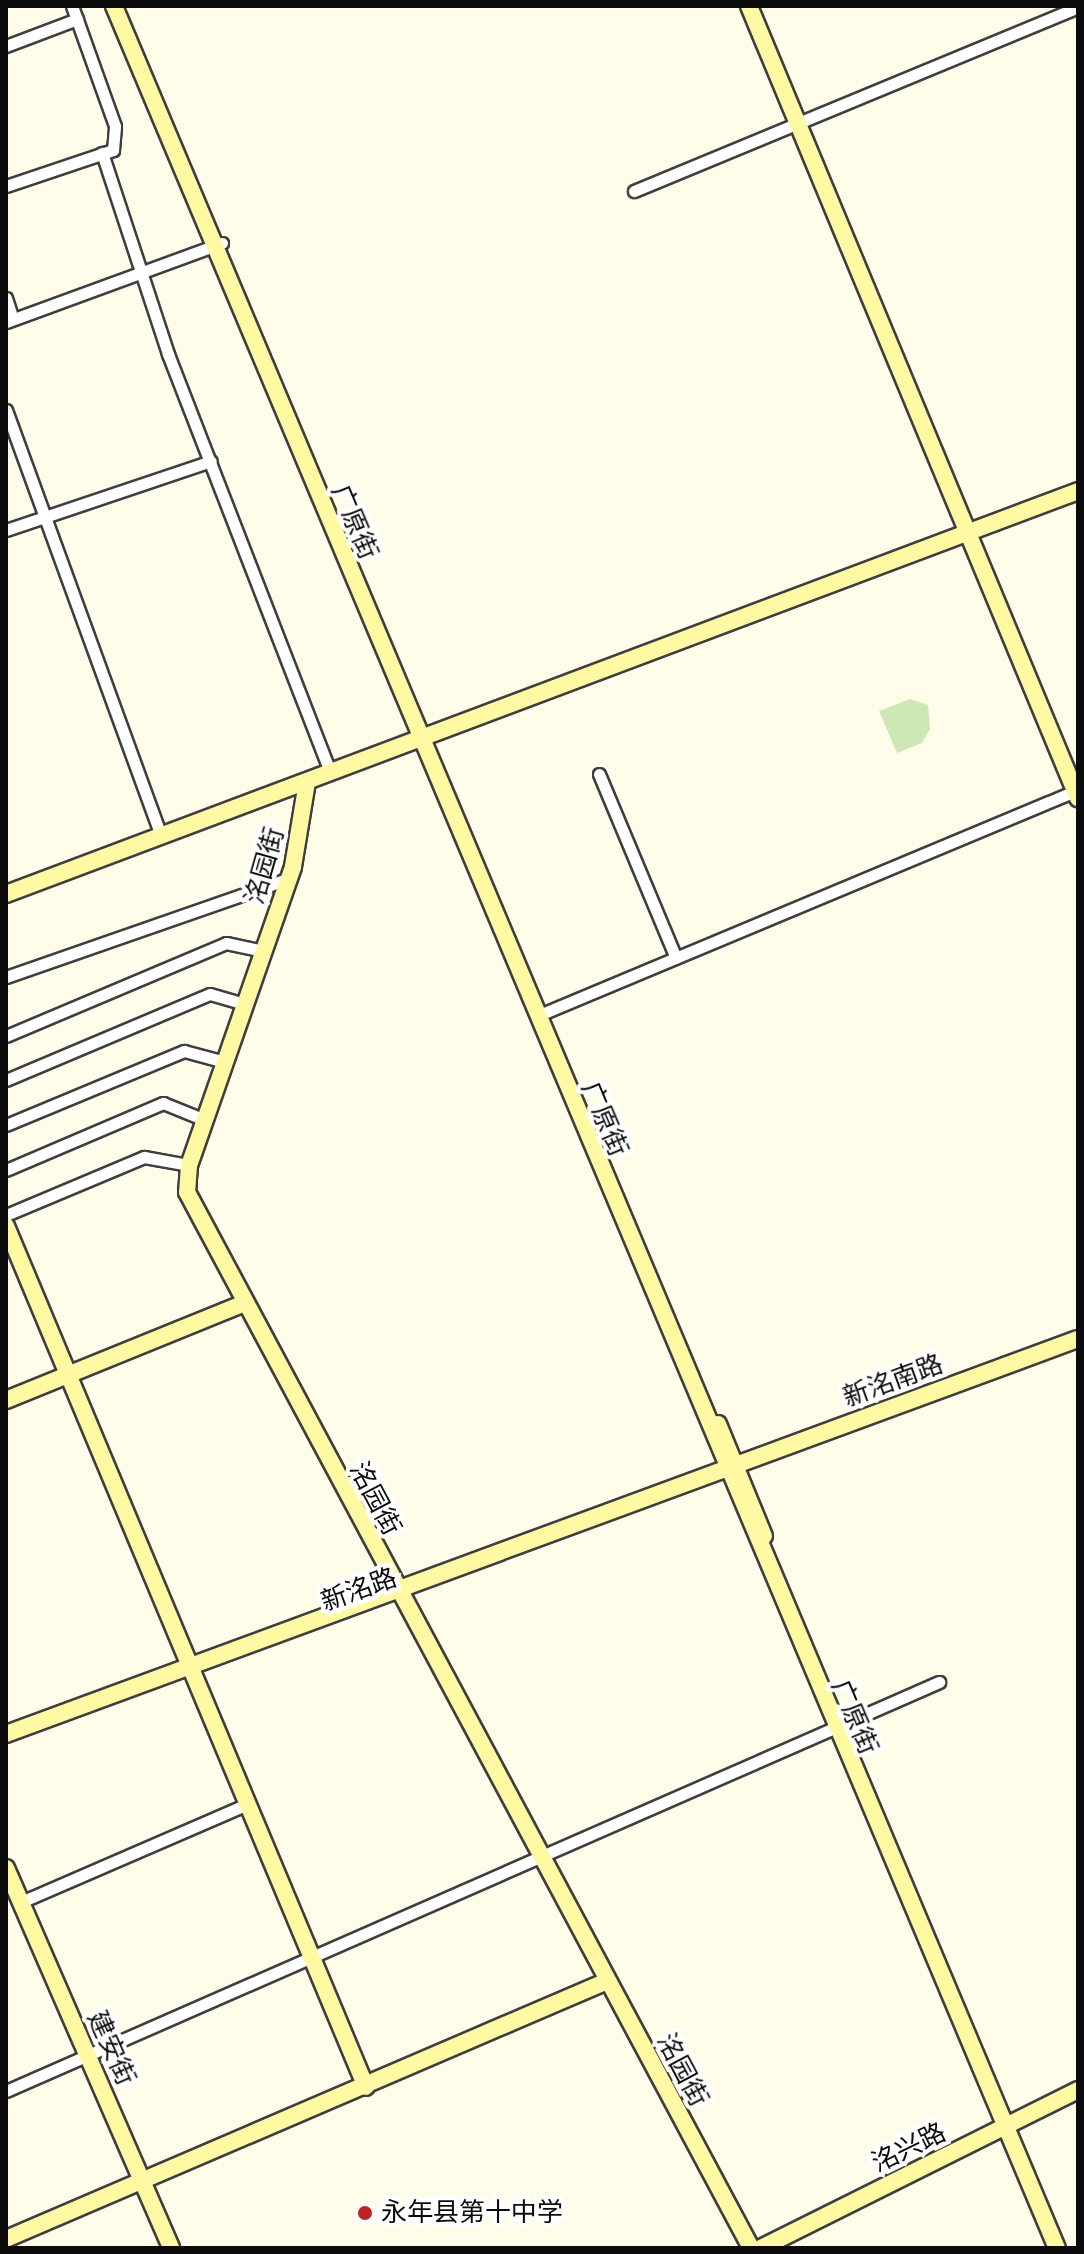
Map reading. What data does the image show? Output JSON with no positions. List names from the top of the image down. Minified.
{"streets":{"street":["广原街","洺园街","新洺南路","新洺路","建安街","洺兴路"]},"crossings":[["广原街","新洺南路"],["广原街","新洺路"],["广原街","洺兴路"],["洺园街","新洺路"],["新洺南路","新洺路"]],"places":["永年县第十中学"]}
